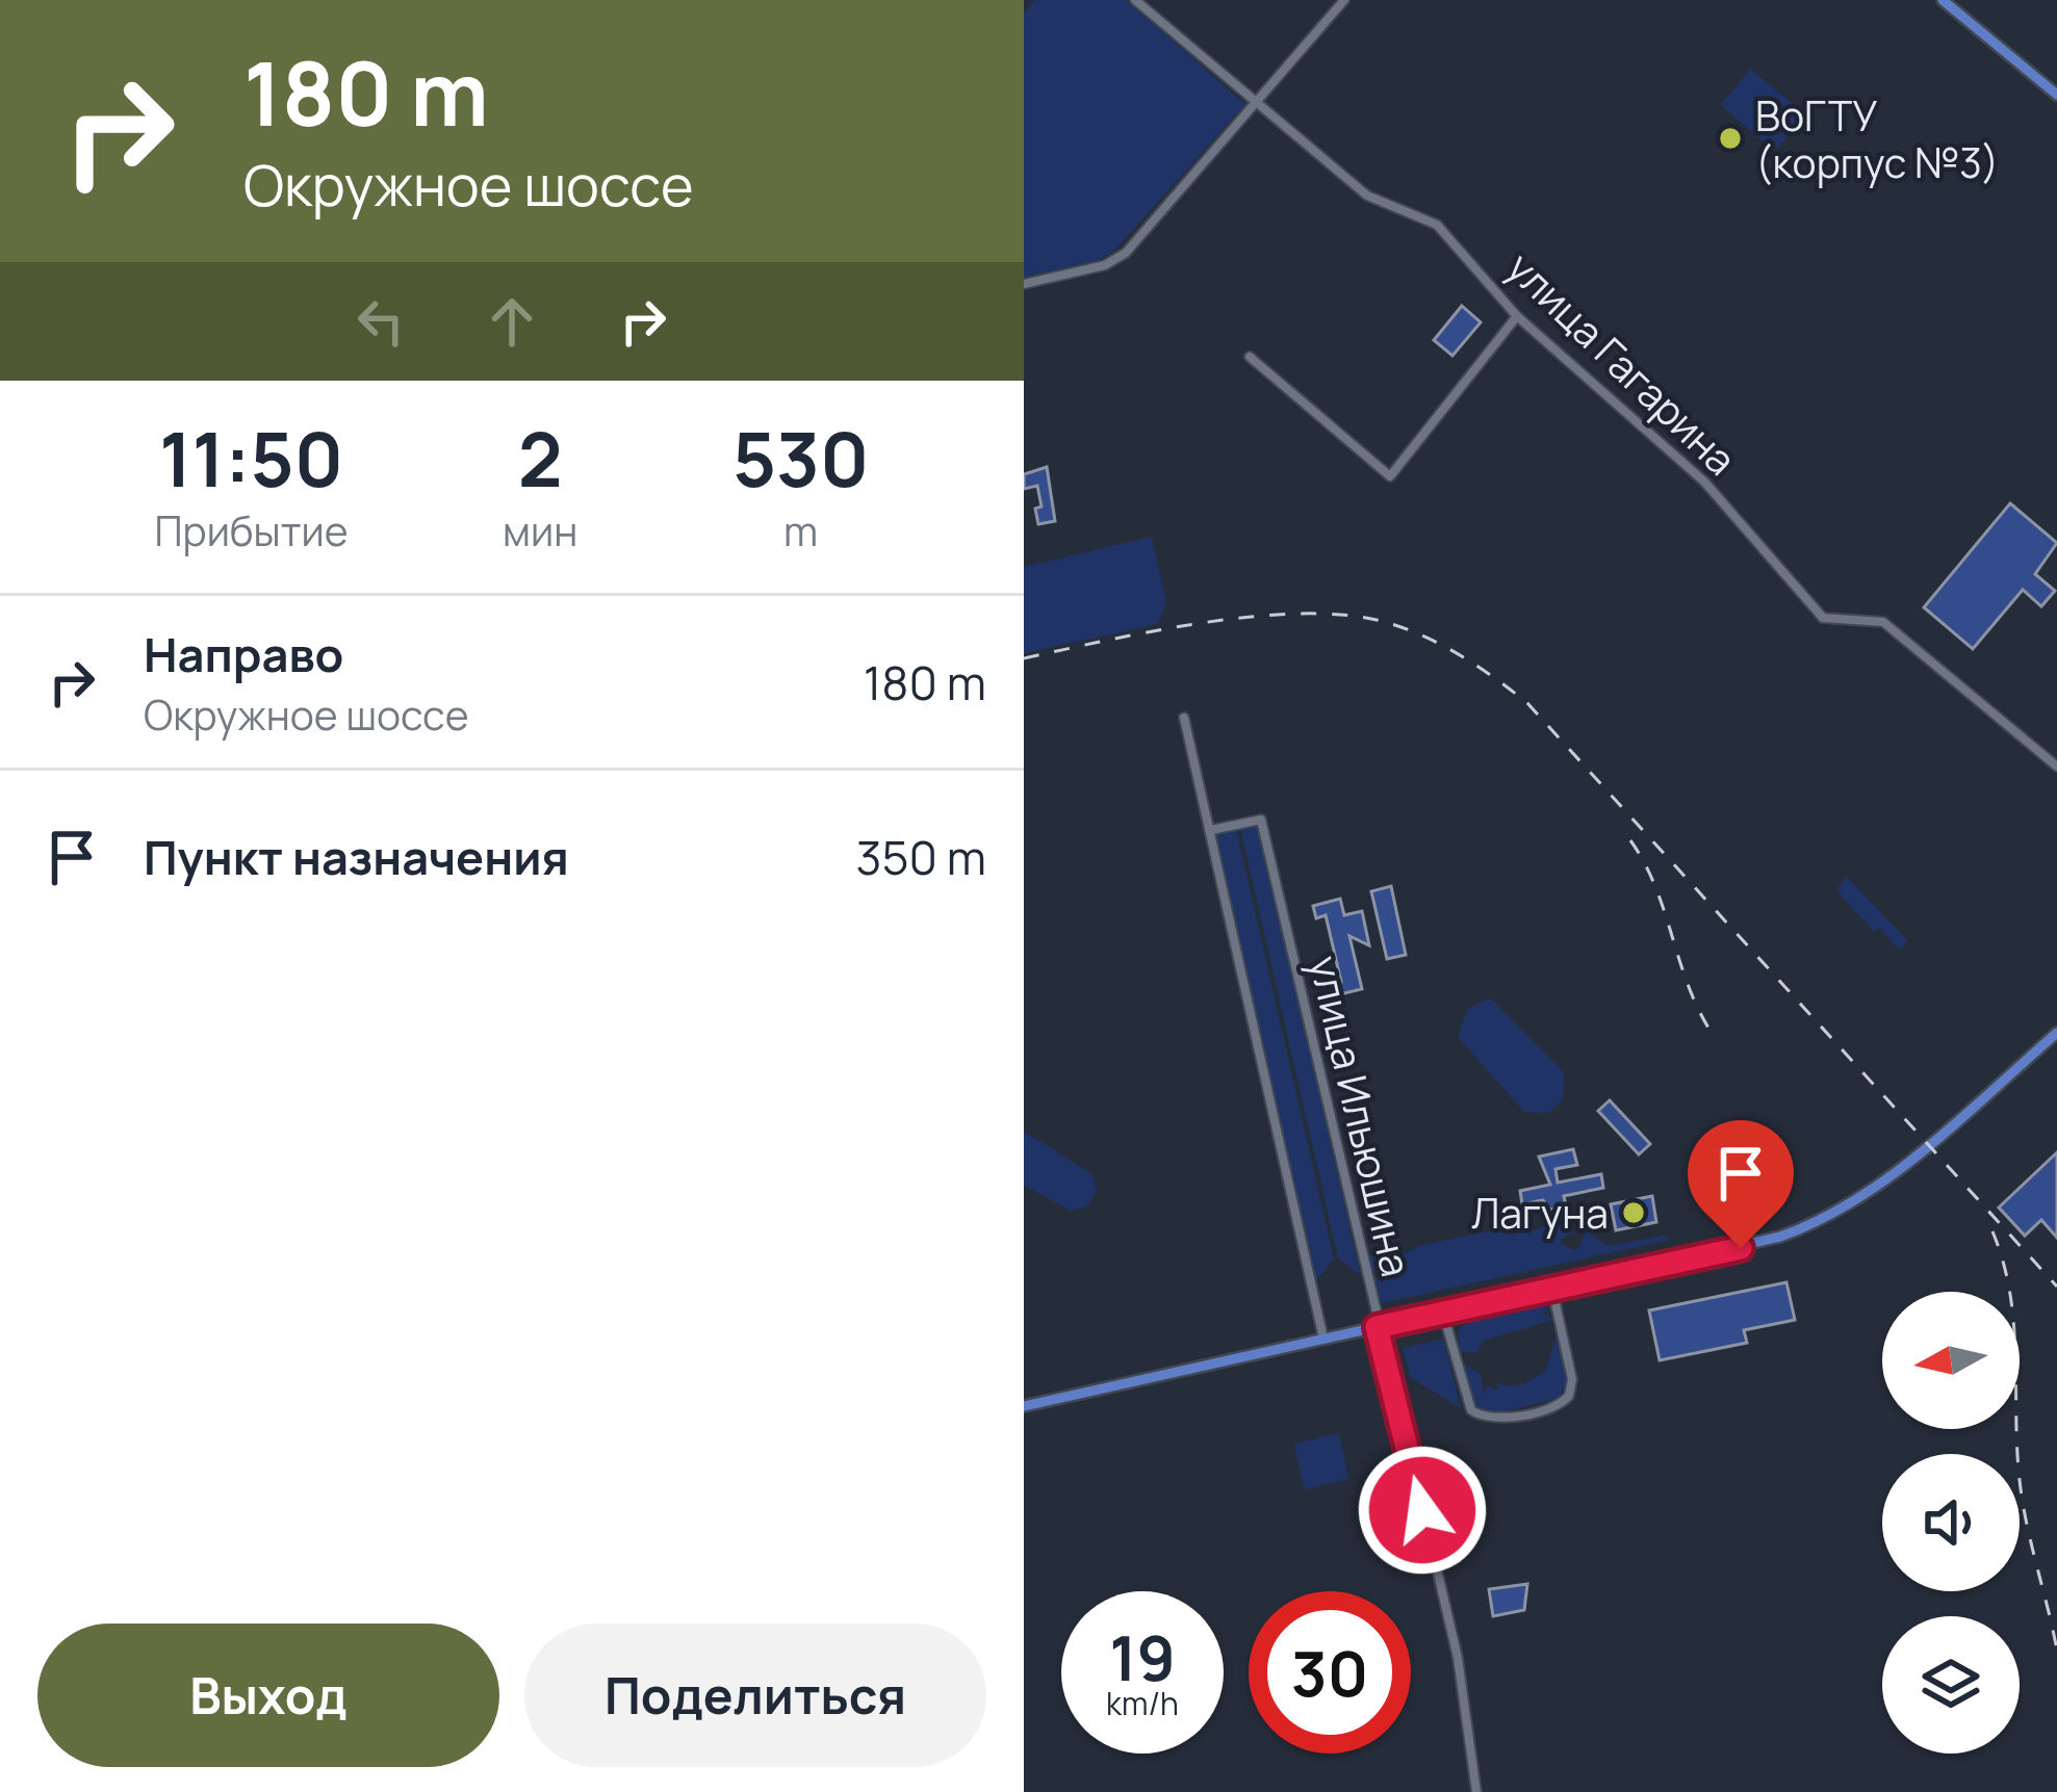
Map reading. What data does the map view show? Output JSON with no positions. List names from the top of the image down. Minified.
{"streets":{"street":["улица Гагарина","улица Ильюшина"]},"places":["ВоГТУ (корпус №3)","Лагуна"],"north":"left","page":{"turn":["180 m","Окружное шоссе"],"eta":["11:50","Прибытие","2","мин","530","m"],"list":[{"name":"Направо","note":"Окружное шоссе","value":"180 m"},{"name":"Пункт назначения","value":"350 m"}],"speed":"19 km/h","limit":"30","buttons":["Выход","Поделиться"]}}
